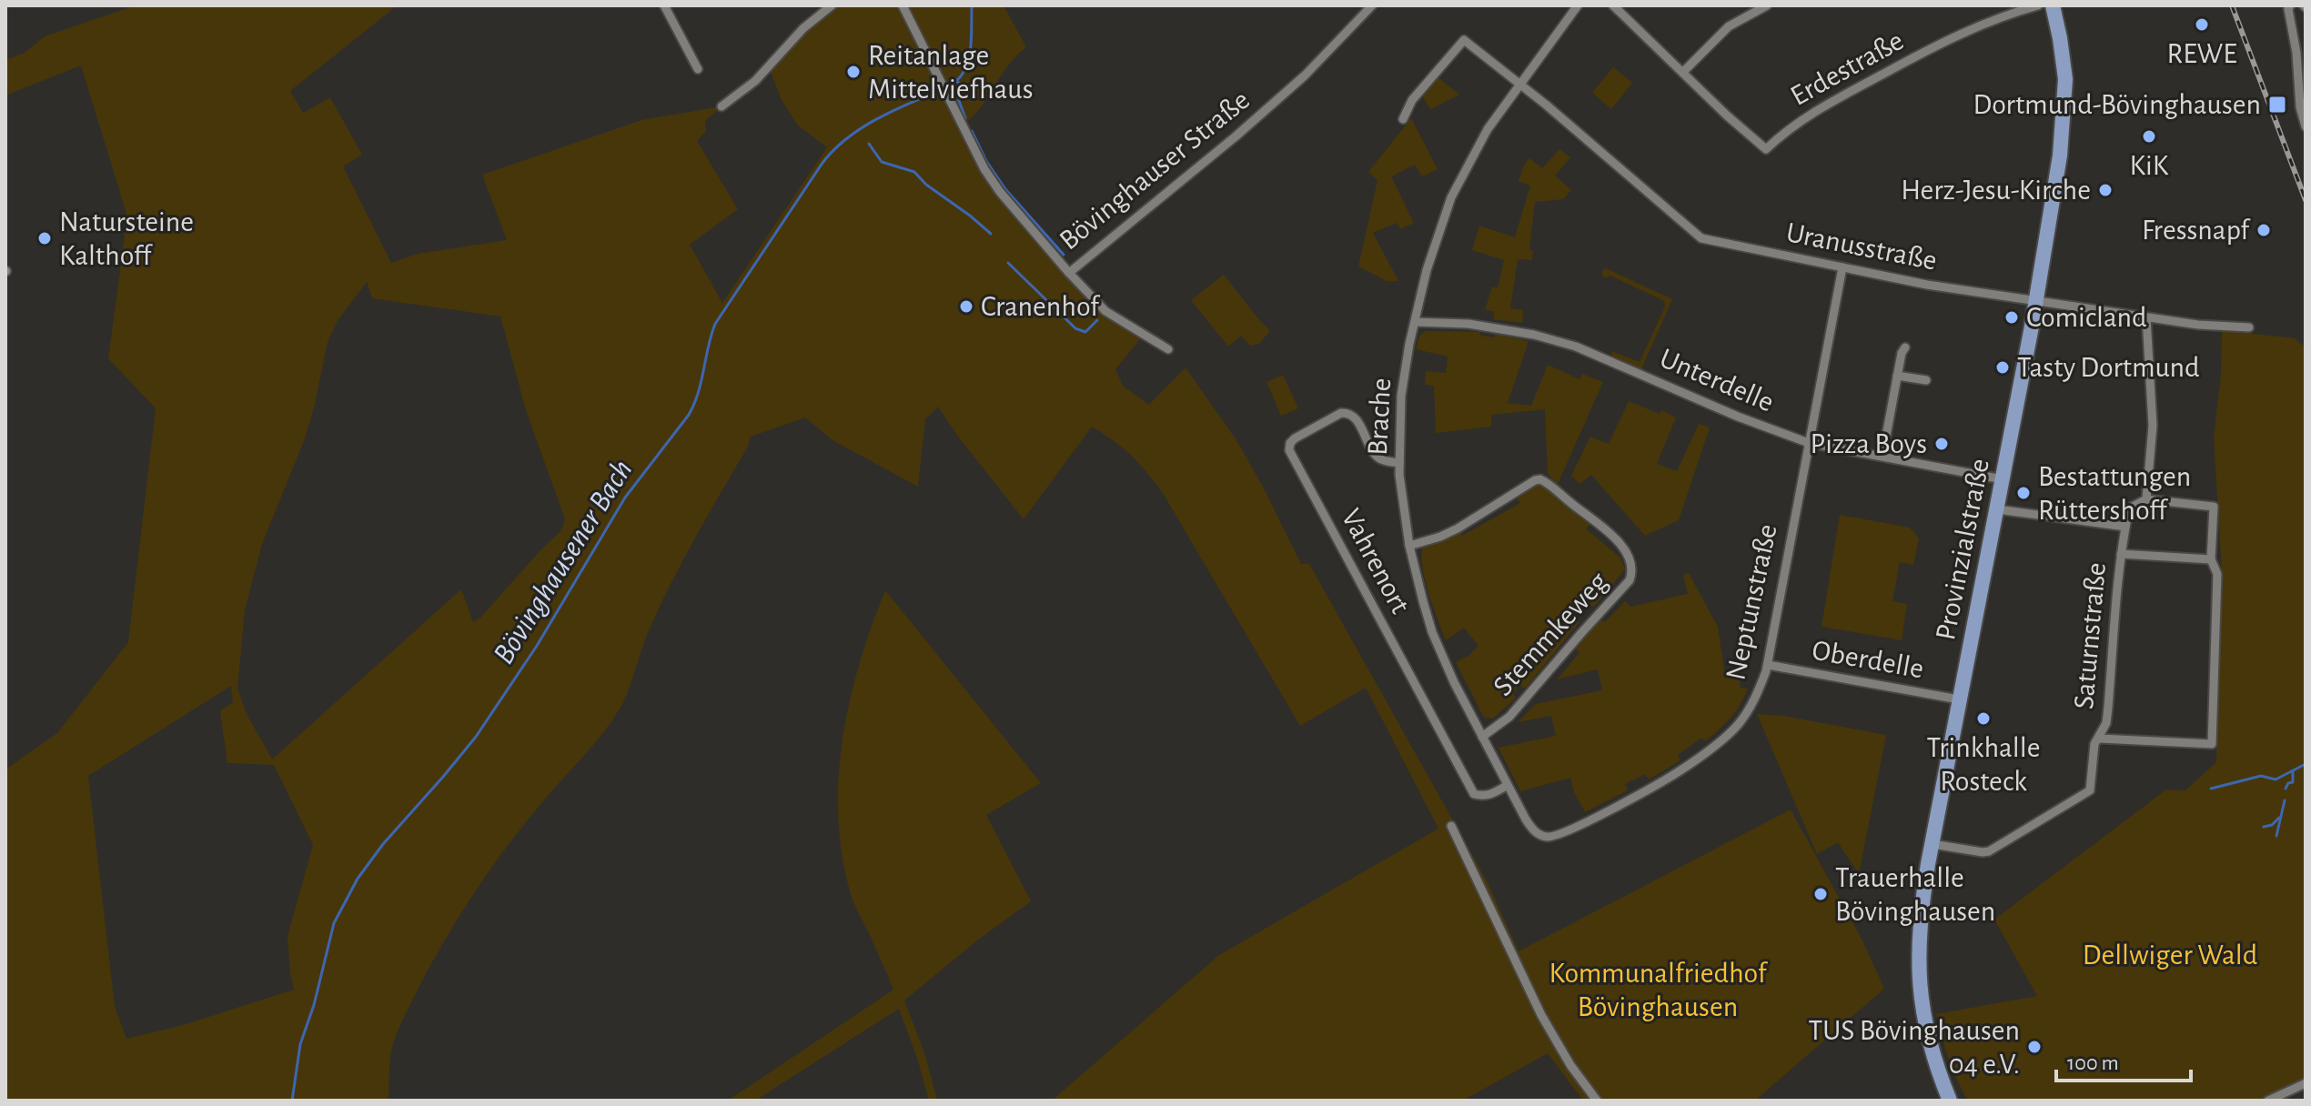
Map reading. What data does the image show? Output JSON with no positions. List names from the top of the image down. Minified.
{"streets":{"main road":["Provinzialstraße"],"street":["Erdestraße","Bövinghauser Straße","Uranusstraße","Unterdelle","Brache","Vahrenort","Neptunstraße","Stemmkeweg","Saturnstraße","Oberdelle"]},"crossings":[["Uranusstraße","Brache"],["Uranusstraße","Provinzialstraße"],["Uranusstraße","Neptunstraße"],["Unterdelle","Brache"],["Unterdelle","Provinzialstraße"],["Unterdelle","Neptunstraße"],["Brache","Vahrenort"],["Brache","Neptunstraße"],["Brache","Stemmkeweg"],["Provinzialstraße","Saturnstraße"],["Provinzialstraße","Oberdelle"],["Neptunstraße","Oberdelle"]],"water":["Bövinghausener Bach"],"parks":["Dellwiger Wald","Kommunalfriedhof Bövinghausen"],"places":{"other":["REWE","Reitanlage Mittelviefhaus","KiK","Herz-Jesu-Kirche","Fressnapf","Natursteine Kalthoff","Cranenhof","Comicland","Tasty Dortmund","Pizza Boys","Bestattungen Rüttershoff","Trinkhalle Rosteck","Trauerhalle Bövinghausen","TUS Bövinghausen 04 e.V."],"transit":["Dortmund-Bövinghausen"]},"scale_bar":"100 m"}
